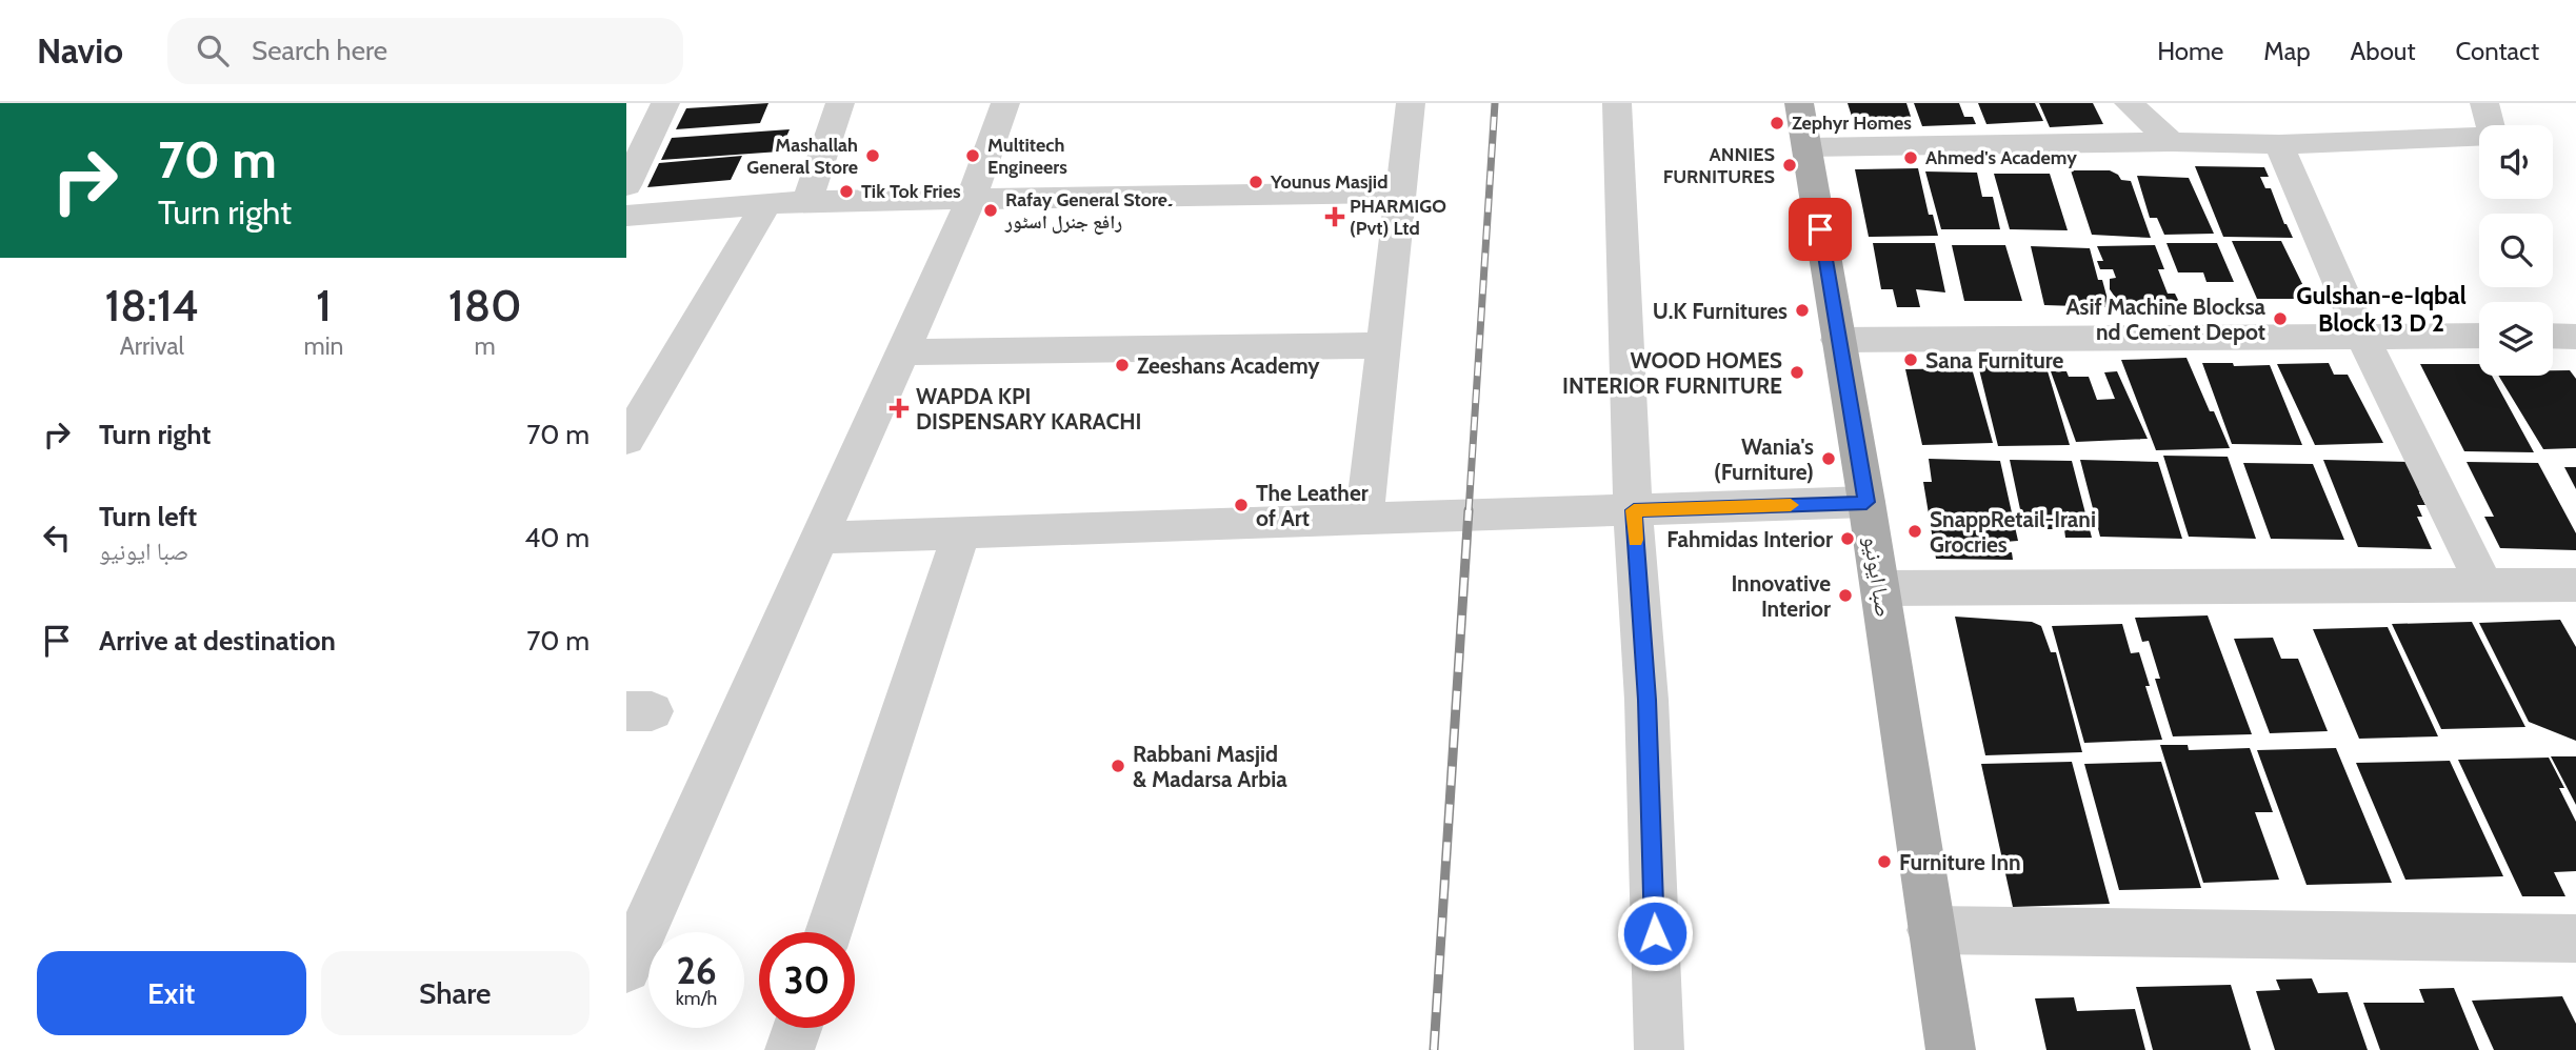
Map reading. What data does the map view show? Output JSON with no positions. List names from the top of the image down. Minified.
{"streets":{"main road":["صبا ایونیو"]},"districts":["Gulshan-e-Iqbal Block 13 D 2"],"places":{"other":["Zephyr Homes","Mashallah General Store","Multitech Engineers","Ahmed's Academy","ANNIES FURNITURES","Younus Masjid","Tik Tok Fries","Rafay General Store۔ رافع جنرل اسٹور","U.K Furnitures","Asif Machine Blocksa nd Cement Depot","Sana Furniture","Zeeshans Academy","WOOD HOMES INTERIOR FURNITURE","Wania's (Furniture)","The Leather of Art","SnappRetail-Irani Grocries","Fahmidas Interior","Innovative Interior","Rabbani Masjid & Madarsa Arbia","Furniture Inn"],"health":["PHARMIGO (Pvt) Ltd","WAPDA KPI DISPENSARY KARACHI"]},"page":{"header":"Navio","search":"Search here","nav":["Home","Map","About","Contact"],"turn":["70 m","Turn right"],"eta":["18:14","Arrival","1","min","180","m"],"list":[{"name":"Turn right","value":"70 m"},{"name":"Turn left","note":"صبا ایونیو","value":"40 m"},{"name":"Arrive at destination","value":"70 m"}],"speed":"26 km/h","limit":"30","buttons":["Exit","Share"]}}
